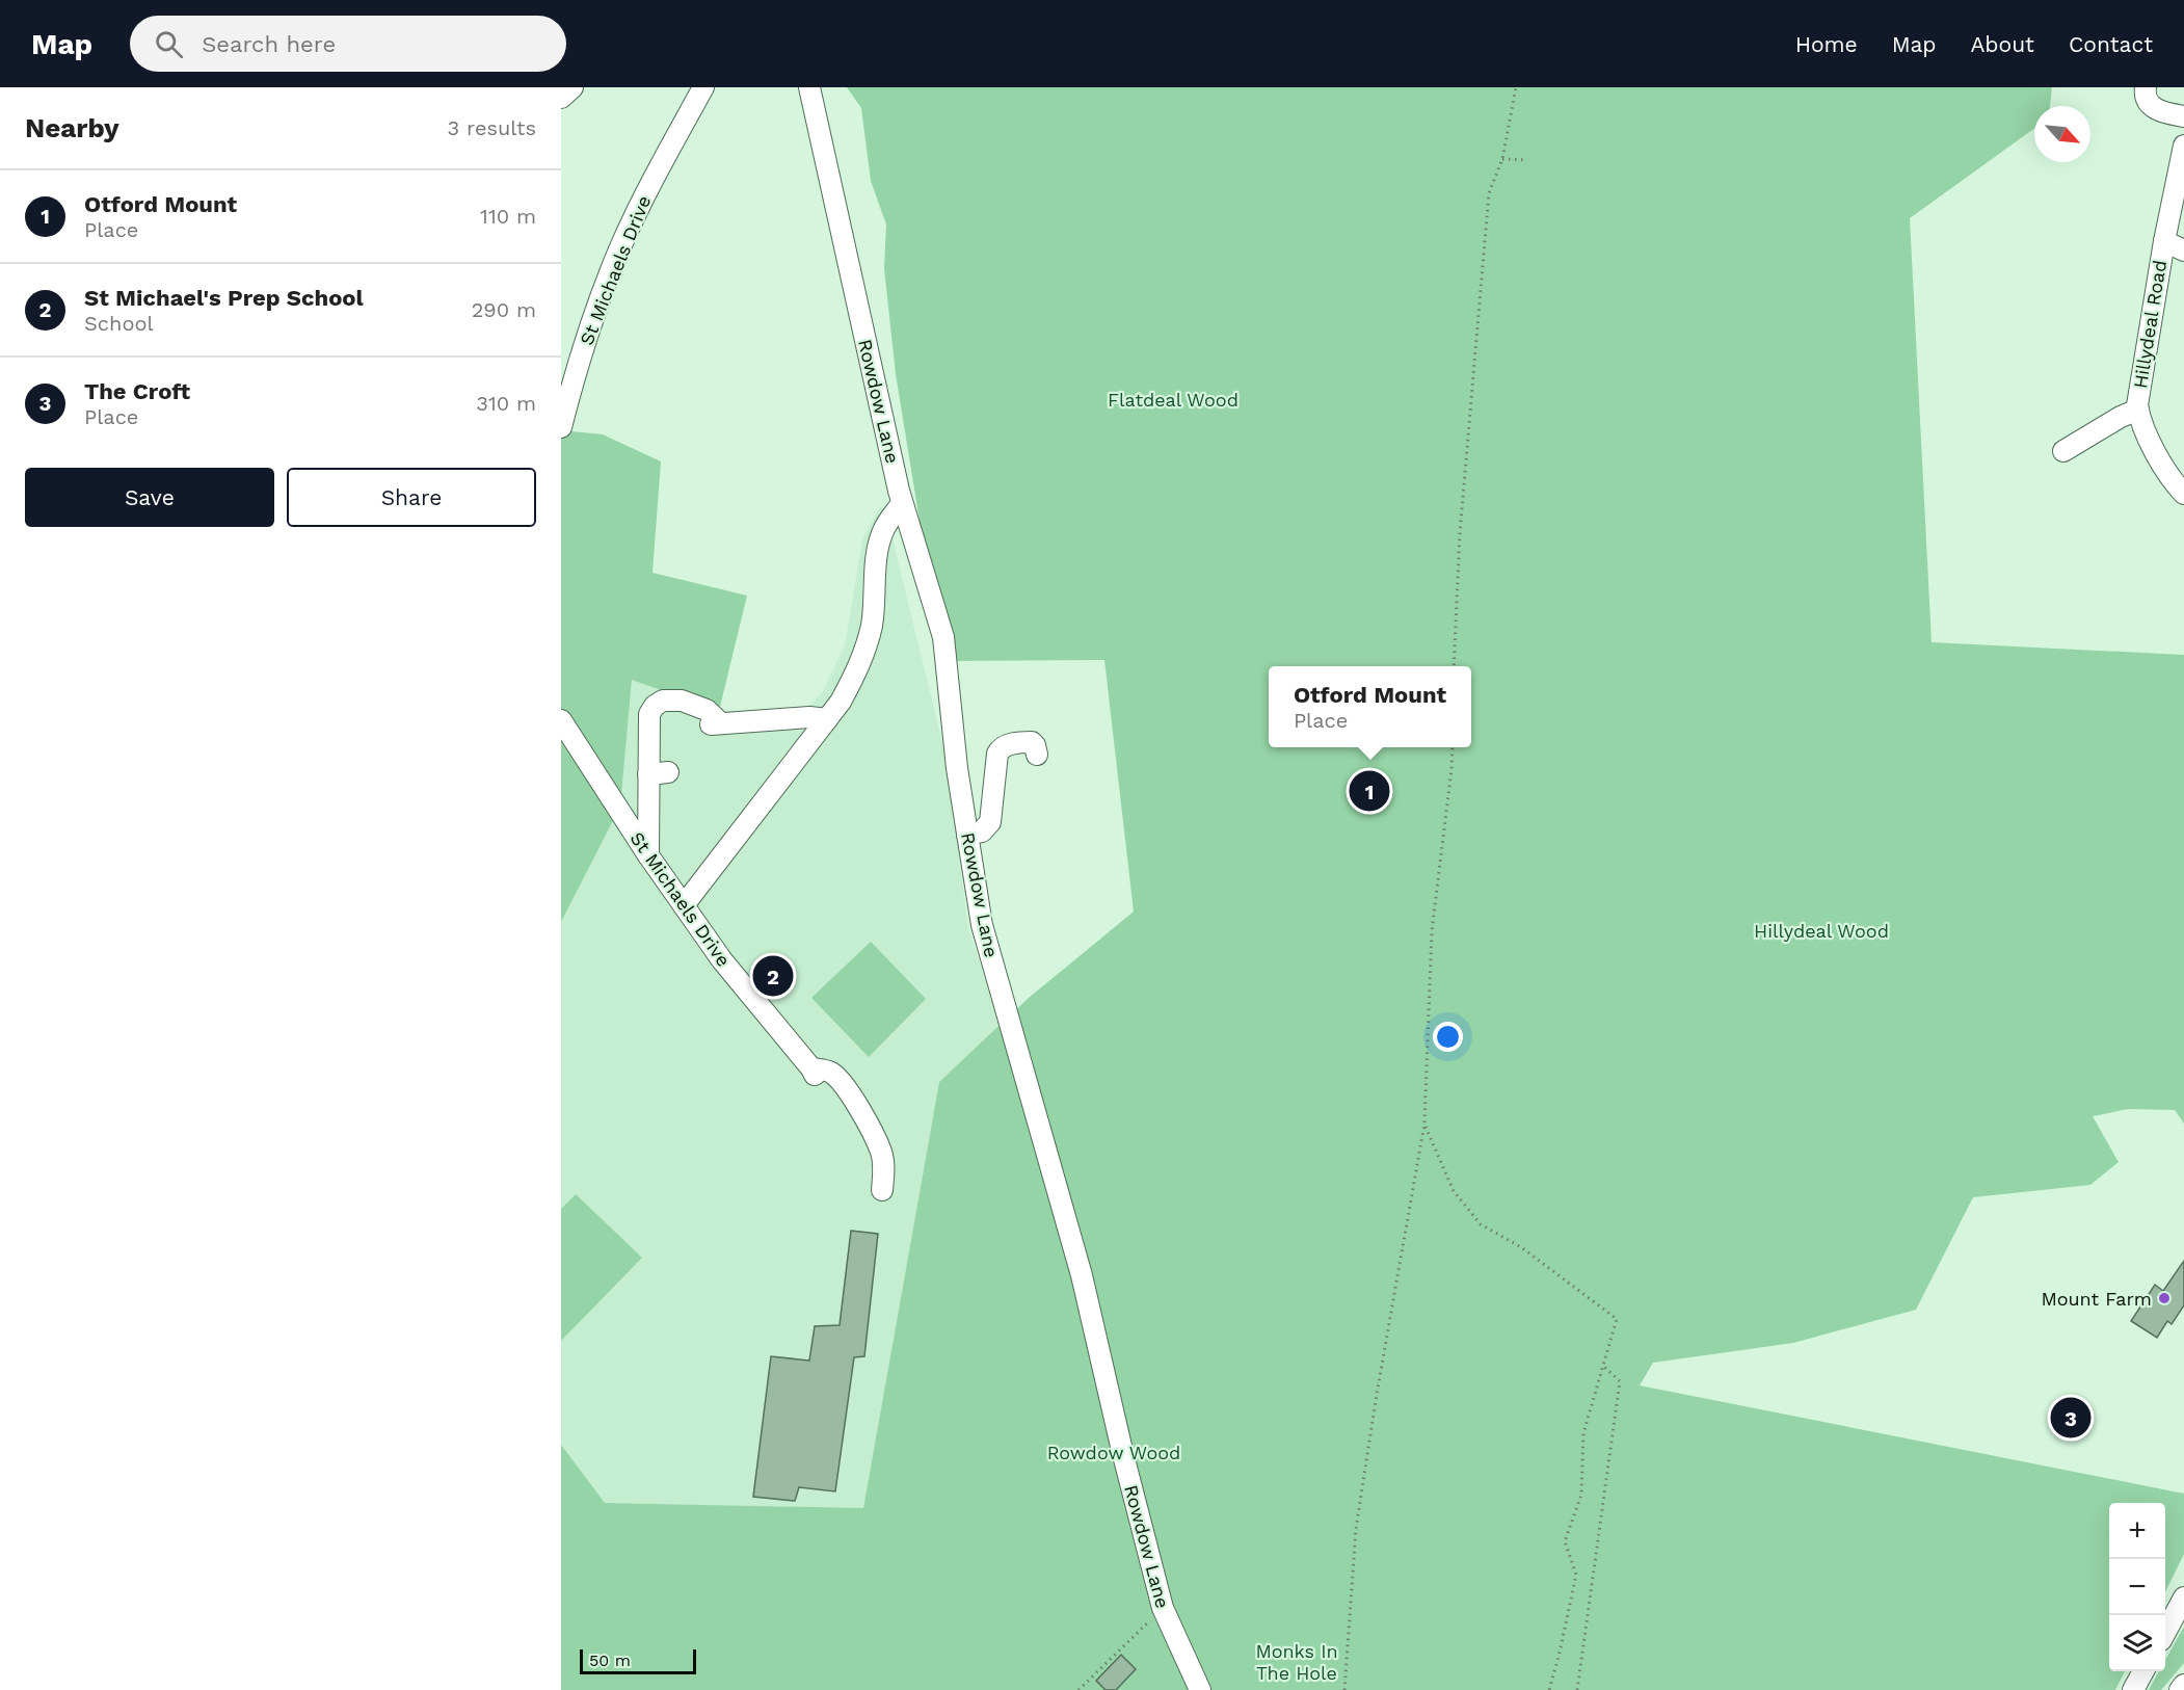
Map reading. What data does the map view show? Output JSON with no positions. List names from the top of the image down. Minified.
{"streets":{"street":["St Michaels Drive","Hillydeal Road","Rowdow Lane"]},"parks":["Flatdeal Wood","Hillydeal Wood","Rowdow Wood","Monks In The Hole"],"places":["Mount Farm"],"scale_bar":"50 m","north":"bottom right","page":{"header":"Map","search":"Search here","nav":["Home","Map","About","Contact"],"heading":["Nearby","3 results"],"list":[{"mark":"1","name":"Otford Mount","note":"Place","value":"110 m"},{"mark":"2","name":"St Michael's Prep School","note":"School","value":"290 m"},{"mark":"3","name":"The Croft","note":"Place","value":"310 m"}],"buttons":["Save","Share"],"popup":["Otford Mount","Place"],"pins":["1","2","3"],"map_buttons":["+","−"],"scale":"50 m"}}
